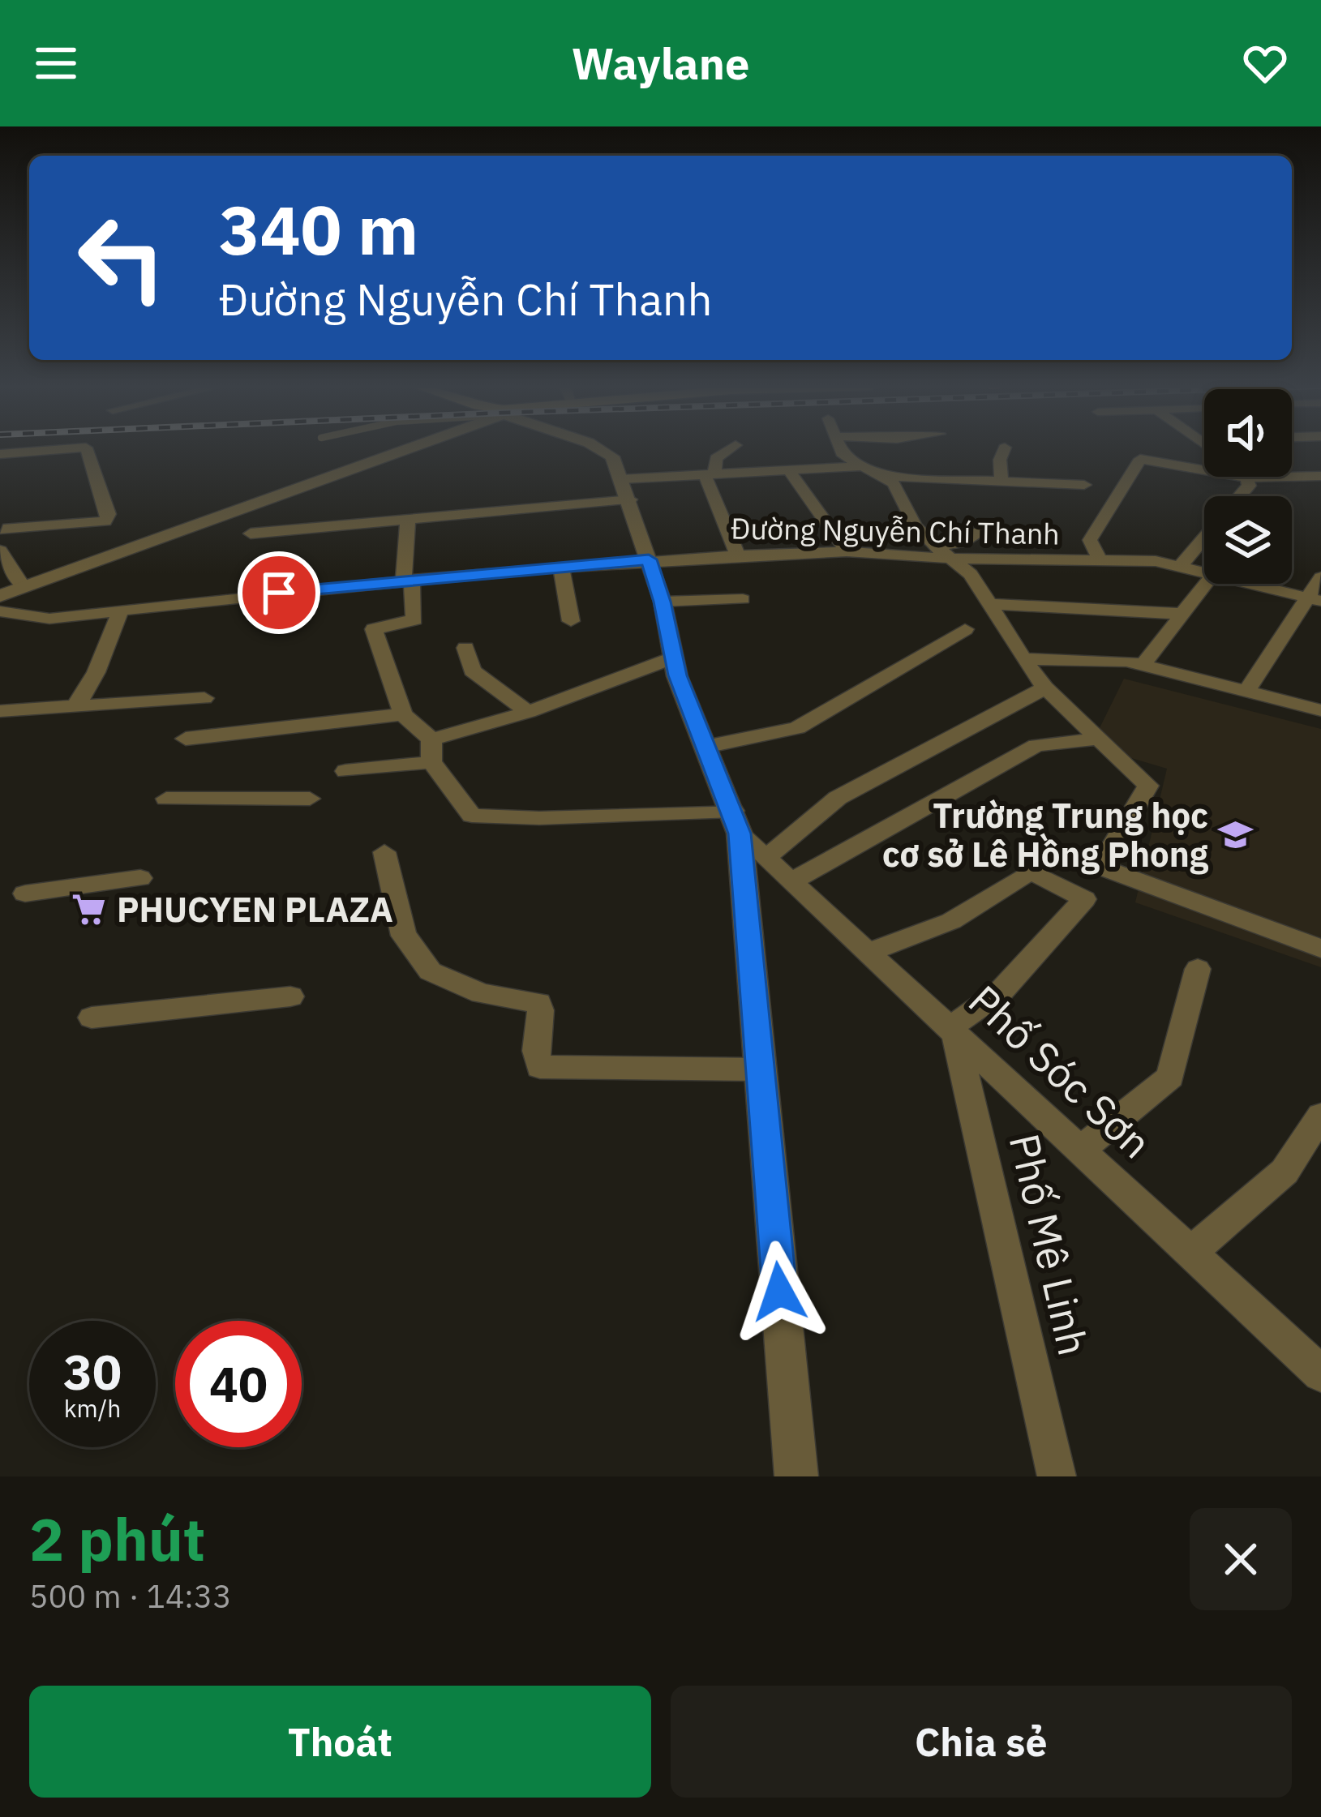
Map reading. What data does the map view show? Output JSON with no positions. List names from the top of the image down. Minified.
{"streets":{"street":["Đường Nguyễn Chí Thanh","Phố Sóc Sơn","Phố Mê Linh"]},"crossings":[["Phố Sóc Sơn","Phố Mê Linh"]],"places":{"school or university":["Trường Trung học cơ sở Lê Hồng Phong"],"supermarket":["PHUCYEN PLAZA"]},"page":{"header":"Waylane","turn":["340 m","Đường Nguyễn Chí Thanh"],"speed":"30 km/h","limit":"40","heading":["2 phút","500 m · 14:33"],"buttons":["Thoát","Chia sẻ"]}}
